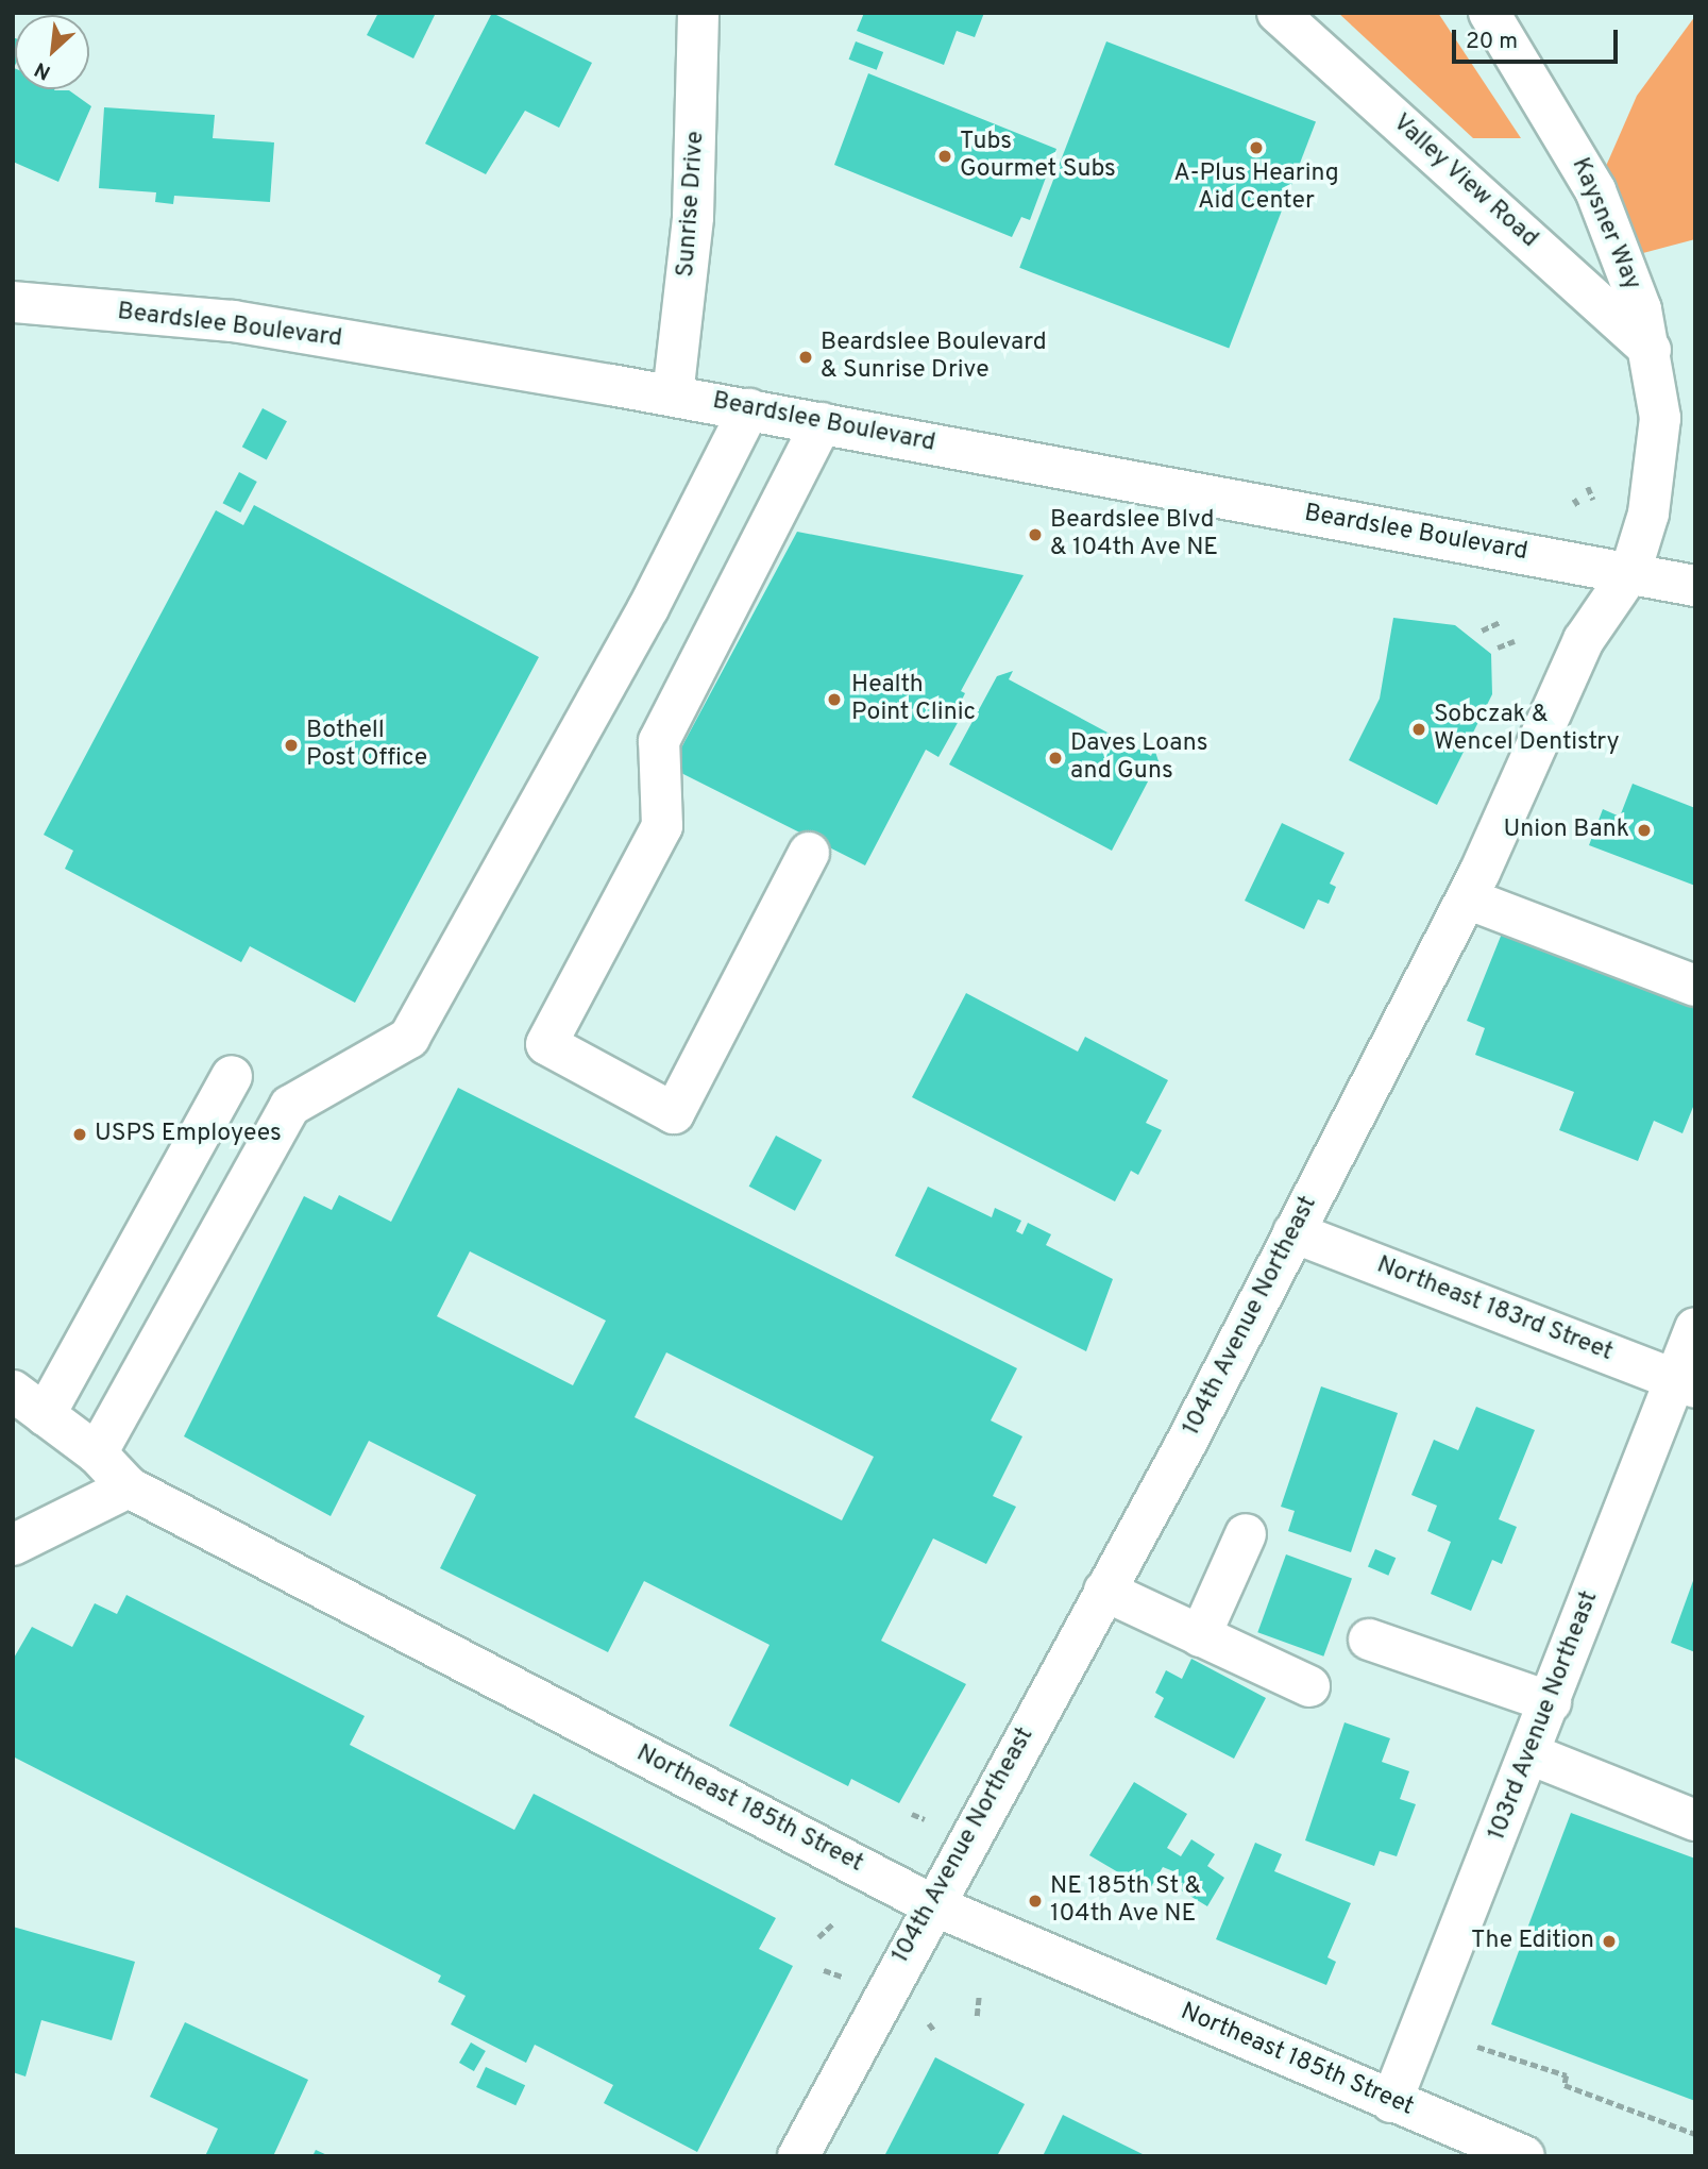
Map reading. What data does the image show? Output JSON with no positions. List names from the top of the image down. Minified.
{"streets":{"street":["Valley View Road","Sunrise Drive","Kaysner Way","Beardslee Boulevard","Northeast 183rd Street","104th Avenue Northeast","103rd Avenue Northeast","Northeast 185th Street"]},"crossings":[["Valley View Road","Kaysner Way"],["Sunrise Drive","Beardslee Boulevard"],["Kaysner Way","104th Avenue Northeast"],["Beardslee Boulevard","104th Avenue Northeast"],["Northeast 183rd Street","104th Avenue Northeast"],["Northeast 183rd Street","103rd Avenue Northeast"],["104th Avenue Northeast","Northeast 185th Street"],["103rd Avenue Northeast","Northeast 185th Street"]],"places":["A-Plus Hearing Aid Center","Tubs Gourmet Subs","Beardslee Boulevard & Sunrise Drive","Beardslee Blvd & 104th Ave NE","Health Point Clinic","Sobczak & Wencel Dentistry","Bothell Post Office","Daves Loans and Guns","Union Bank","USPS Employees","NE 185th St & 104th Ave NE","The Edition"],"scale_bar":"20 m","north":"bottom left"}
